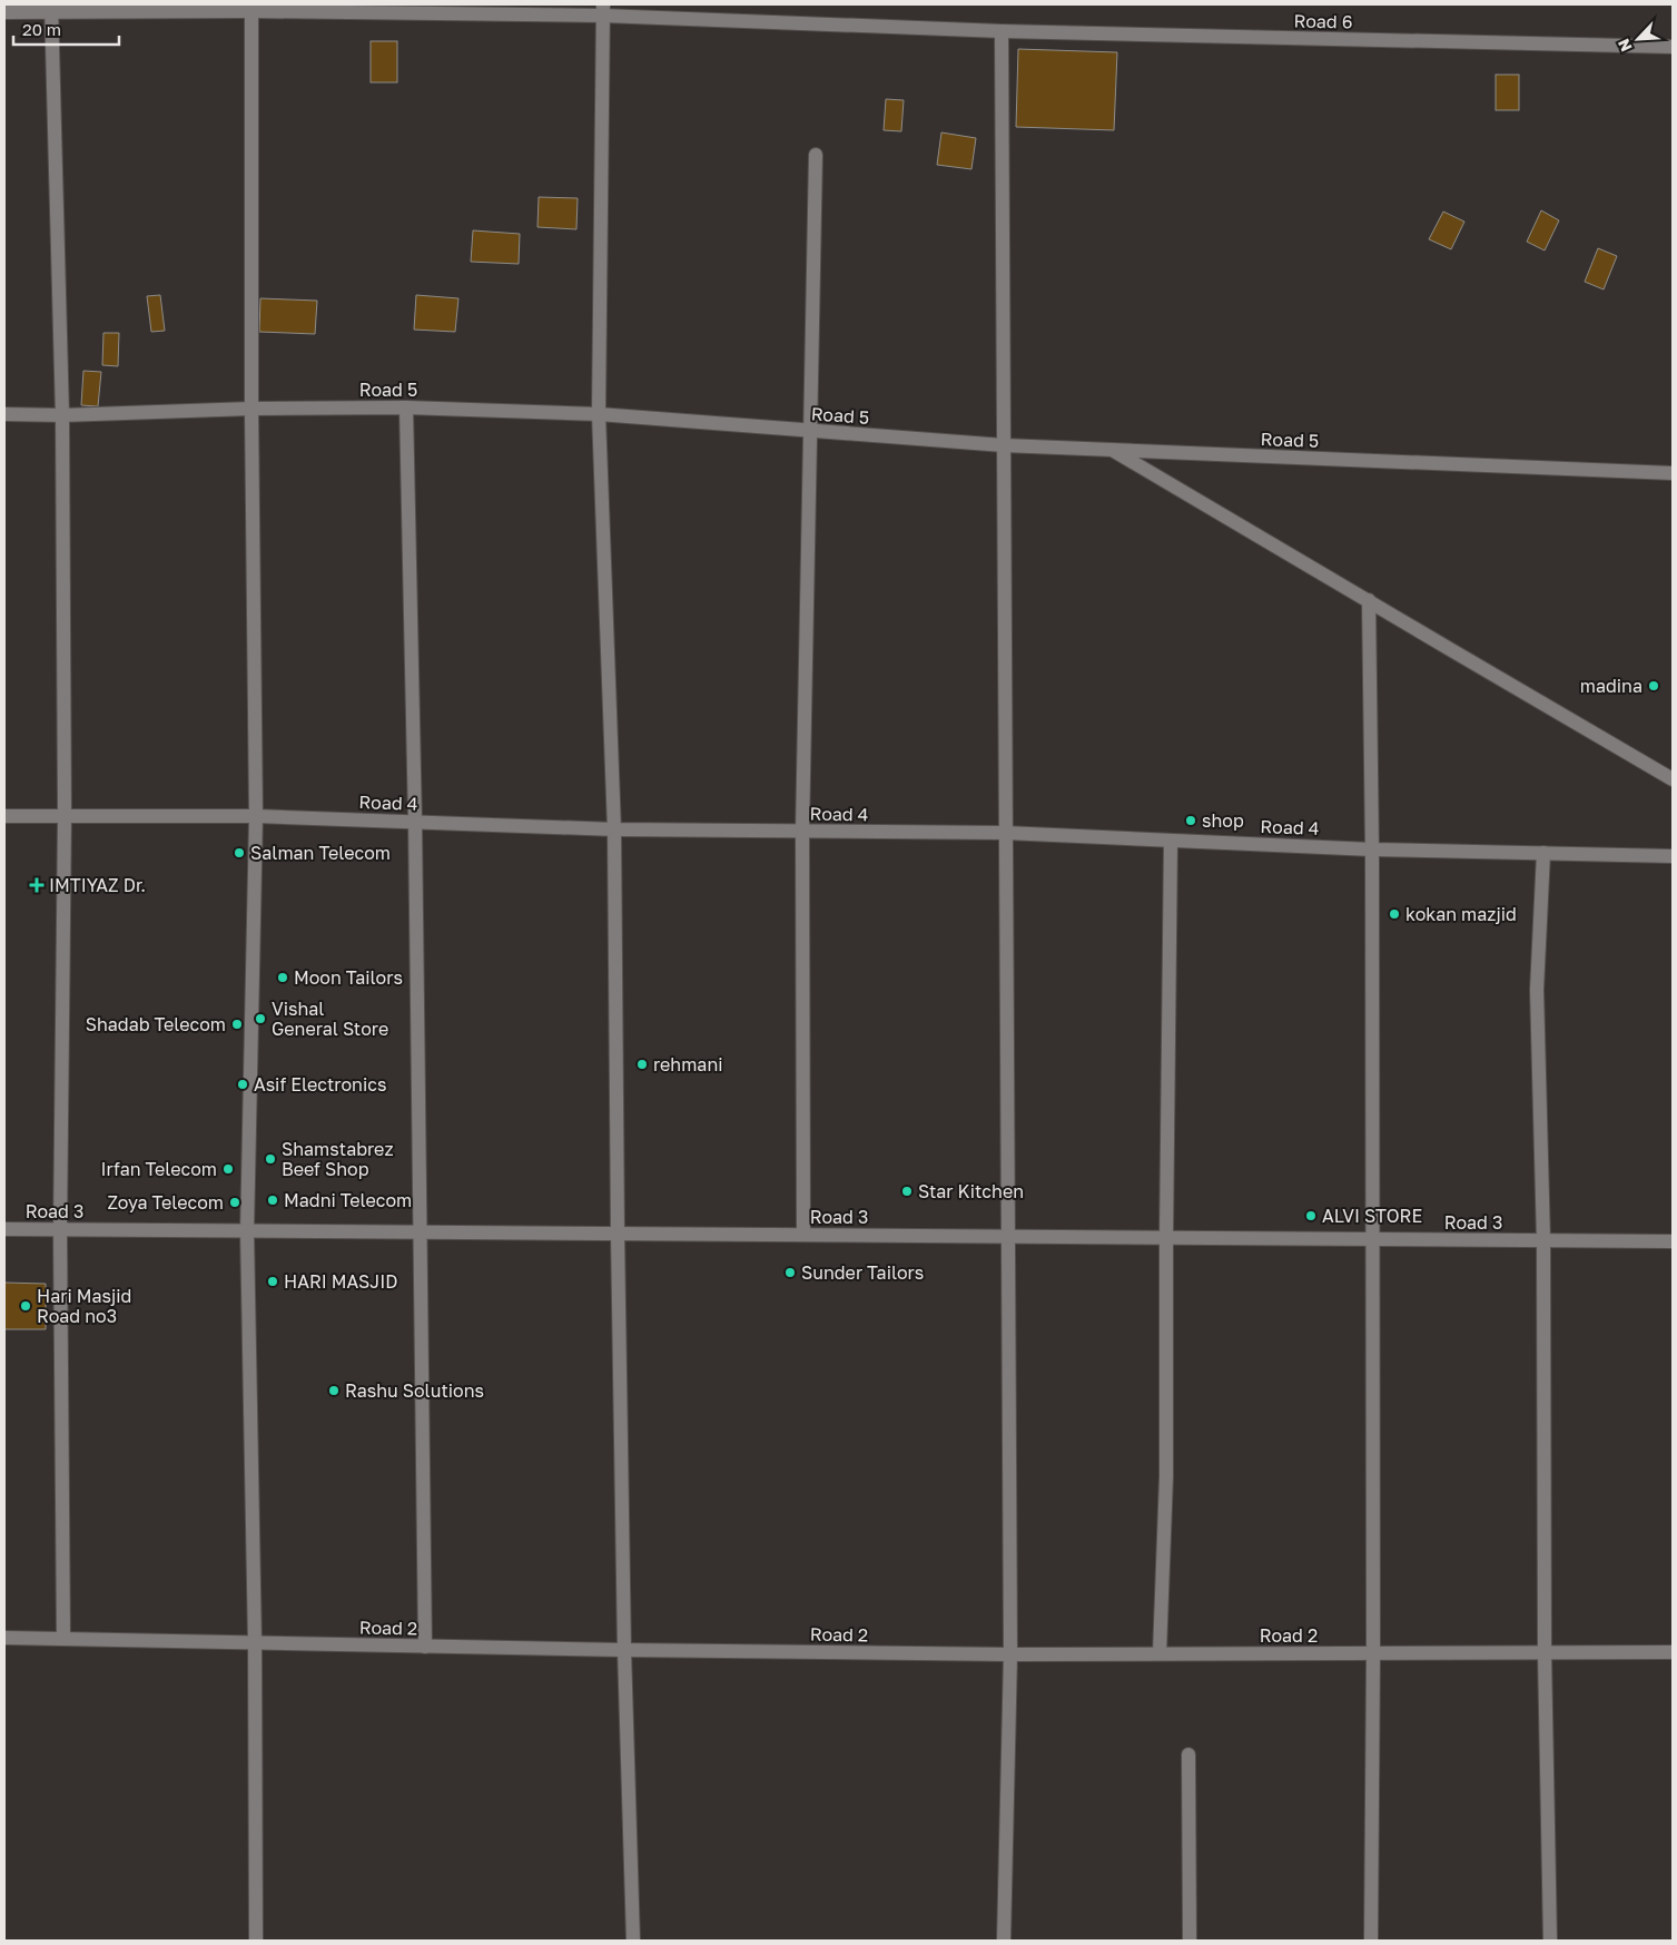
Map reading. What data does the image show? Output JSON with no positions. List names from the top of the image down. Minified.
{"streets":{"street":["Road 6","Road 5","Road 4","Road 3","Road 2"]},"places":{"other":["madina","shop","Salman Telecom","kokan mazjid","Moon Tailors","Vishal General Store","Shadab Telecom","rehmani","Asif Electronics","Shamstabrez Beef Shop","Irfan Telecom","Star Kitchen","Madni Telecom","Zoya Telecom","ALVI STORE","Sunder Tailors","HARI MASJID","Hari Masjid Road no3","Rashu Solutions"],"health":["IMTIYAZ Dr."]},"scale_bar":"20 m","north":"bottom left"}
